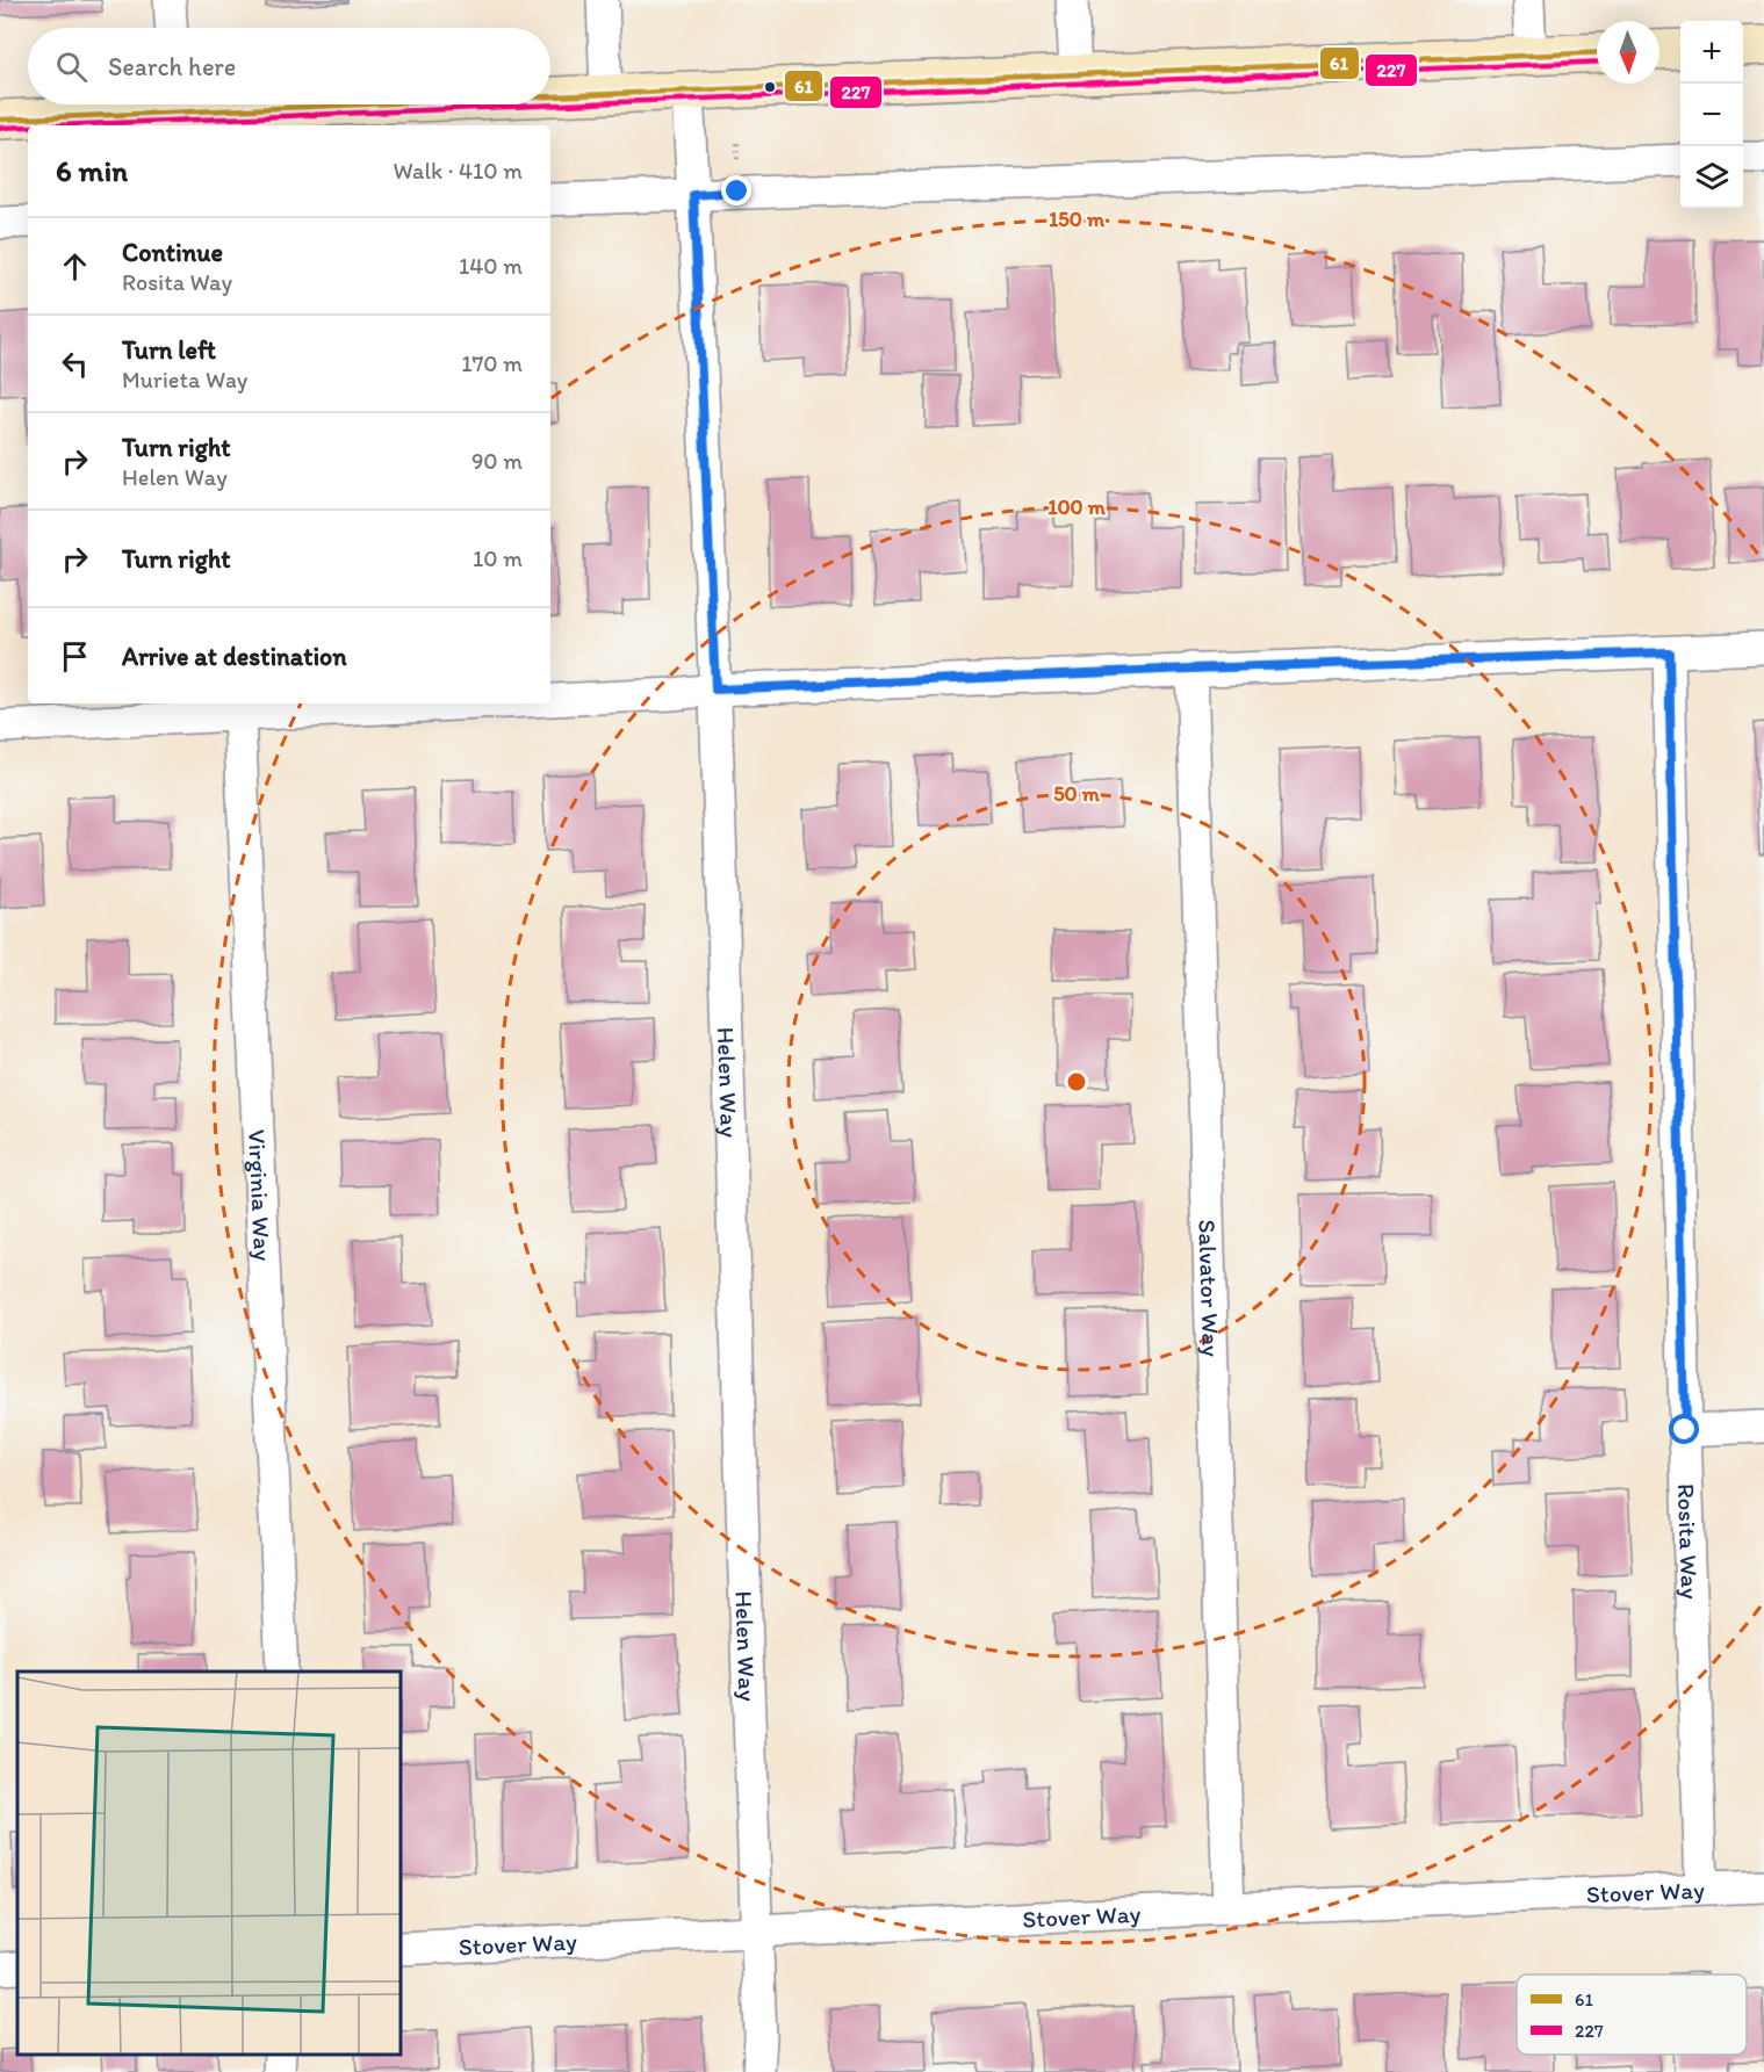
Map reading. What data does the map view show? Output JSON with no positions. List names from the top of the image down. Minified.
{"streets":{"street":["Helen Way","Virginia Way","Salvator Way","Rosita Way","Stover Way"]},"crossings":[["Helen Way","Stover Way"],["Salvator Way","Stover Way"],["Rosita Way","Stover Way"]],"lines":["transit line 61","transit line 227"],"legend":["61","227"],"north":"bottom","page":{"map_buttons":["+","−"],"search":"Search here","heading":["6 min","Walk · 410 m"],"list":[["Continue","Rosita Way","140 m"],["Turn left","Murieta Way","170 m"],["Turn right","Helen Way","90 m"],["Turn right","10 m"],"Arrive at destination"]},"rings":["150 m","100 m","50 m"]}
